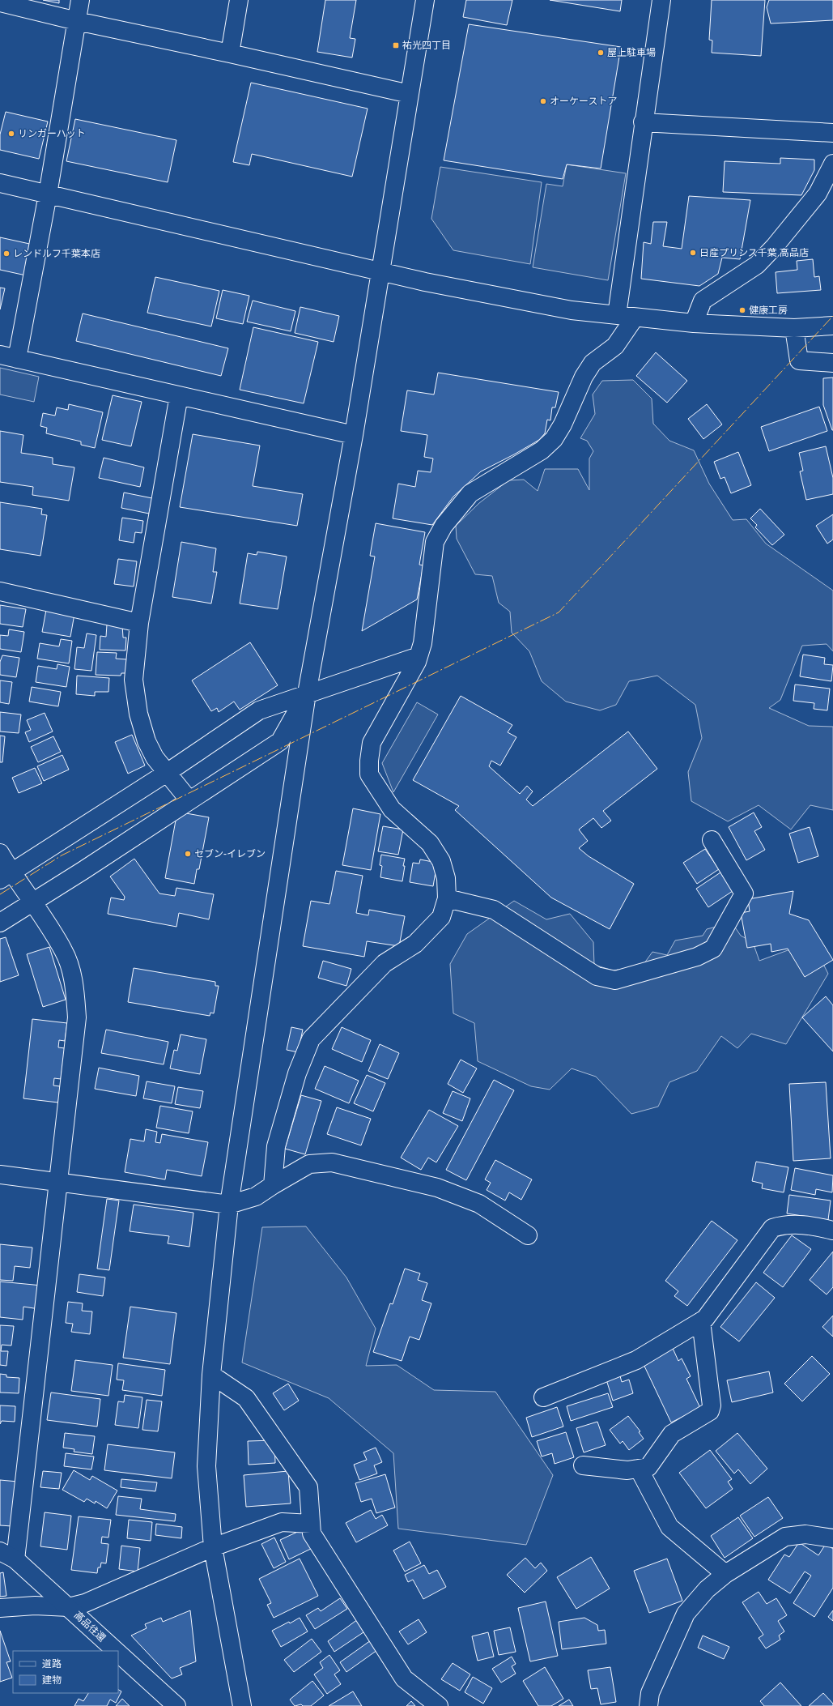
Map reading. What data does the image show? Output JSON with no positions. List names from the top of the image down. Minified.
{"streets":{"street":["高品往還"]},"places":{"transit":["祐光四丁目"],"other":["屋上駐車場","オーケーストア","リンガーハット","日産プリンス千葉 高品店","レンドルフ千葉本店","健康工房","セブン-イレブン"]},"legend":["道路","建物"]}
